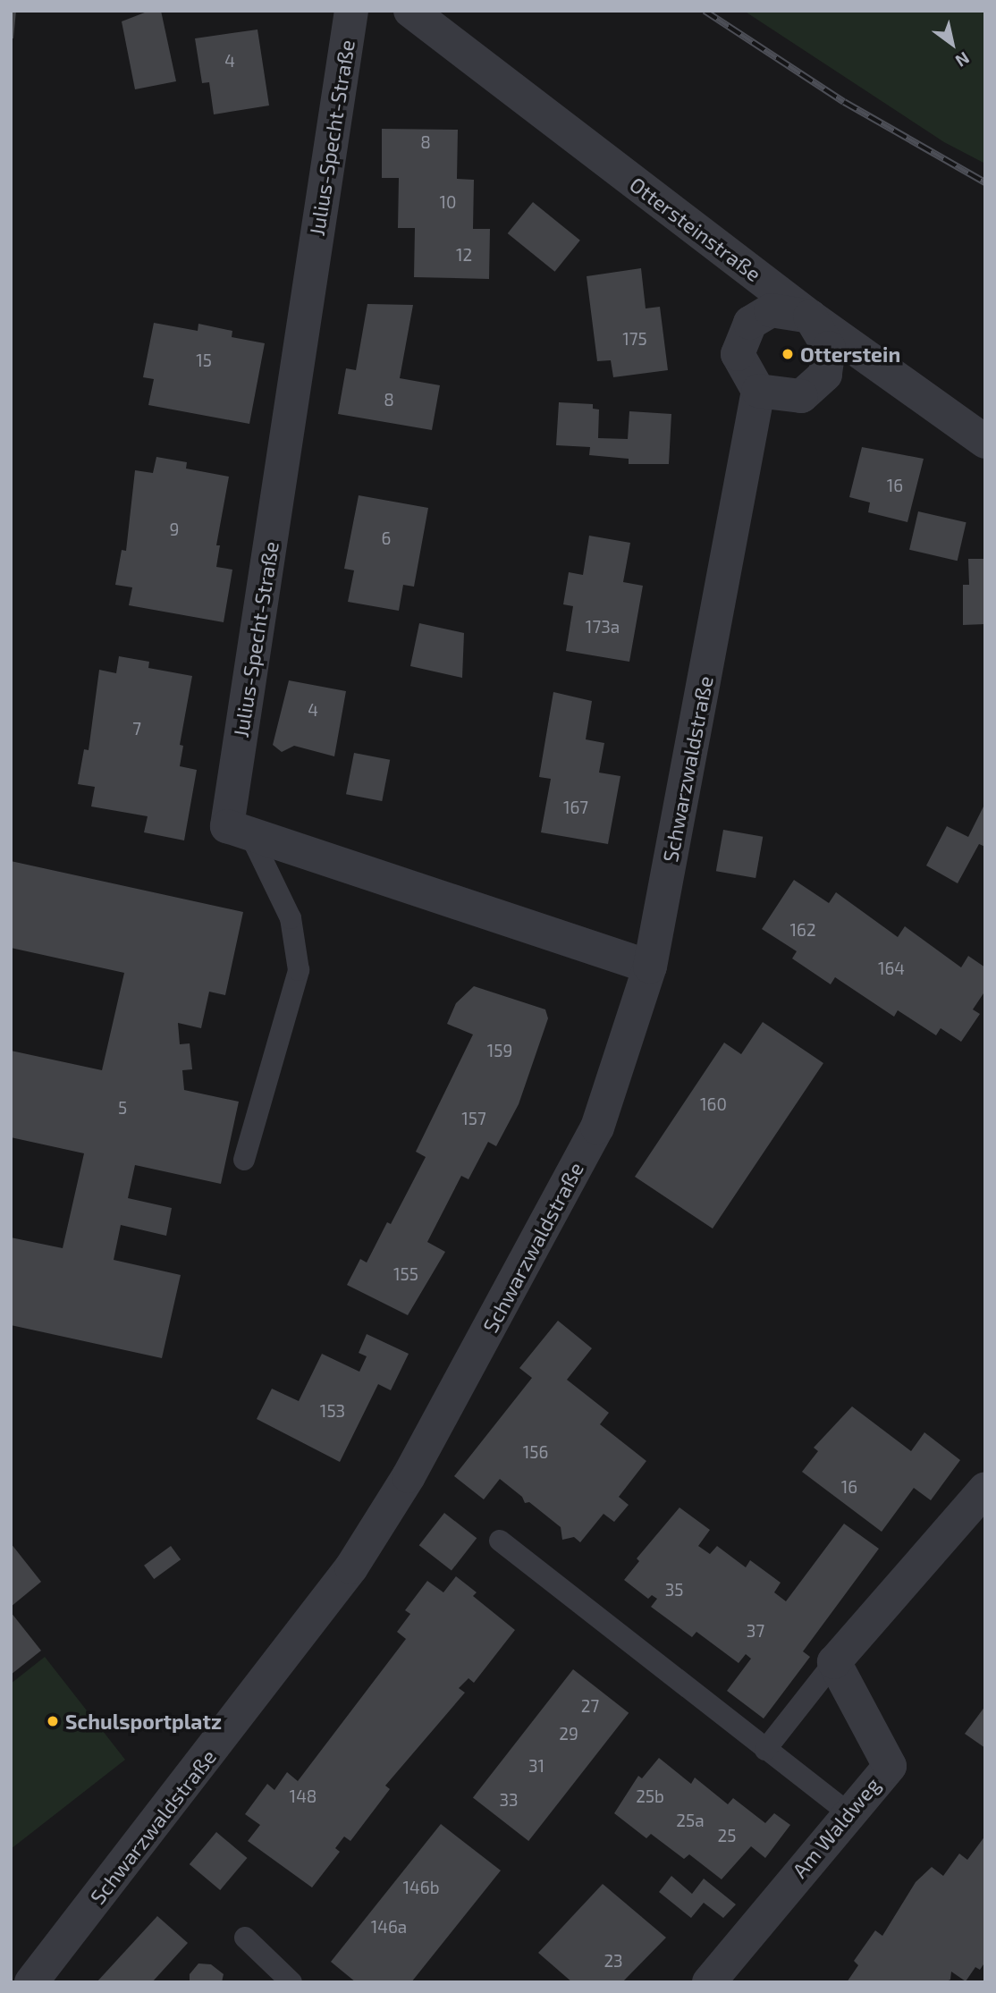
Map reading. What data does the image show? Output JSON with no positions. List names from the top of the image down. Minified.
{"streets":{"street":["Julius-Specht-Straße","Ottersteinstraße","Schwarzwaldstraße","Am Waldweg"]},"crossings":[["Julius-Specht-Straße","Schwarzwaldstraße"],["Ottersteinstraße","Schwarzwaldstraße"]],"places":["Otterstein","Schulsportplatz"],"house_numbers":["4","8","10","12","175","15","8","16","9","6","173a","4","7","167","162","164","159","160","5","157","155","153","156","16","35","37","27","29","31","148","25b","33","25a","25","146b","146a","23"],"north":"bottom right"}
